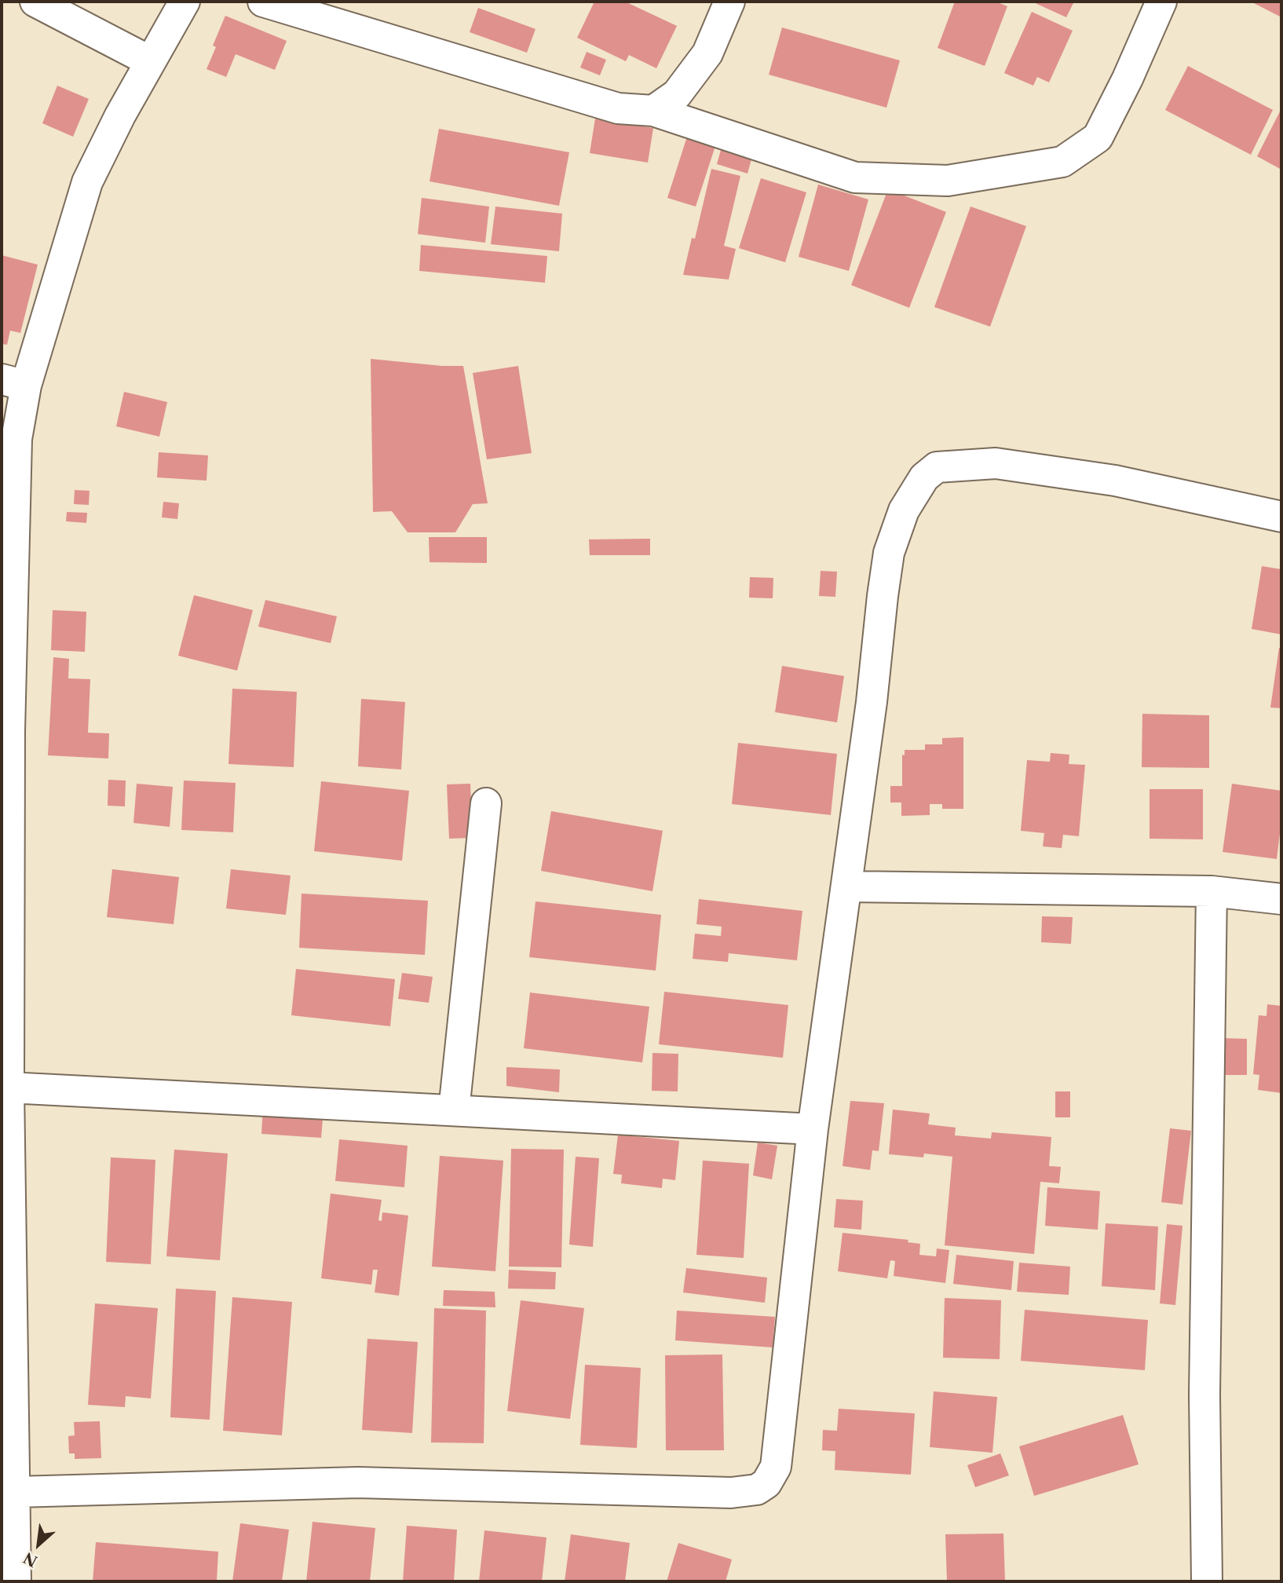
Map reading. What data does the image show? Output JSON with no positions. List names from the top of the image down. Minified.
{"north":"bottom left"}
